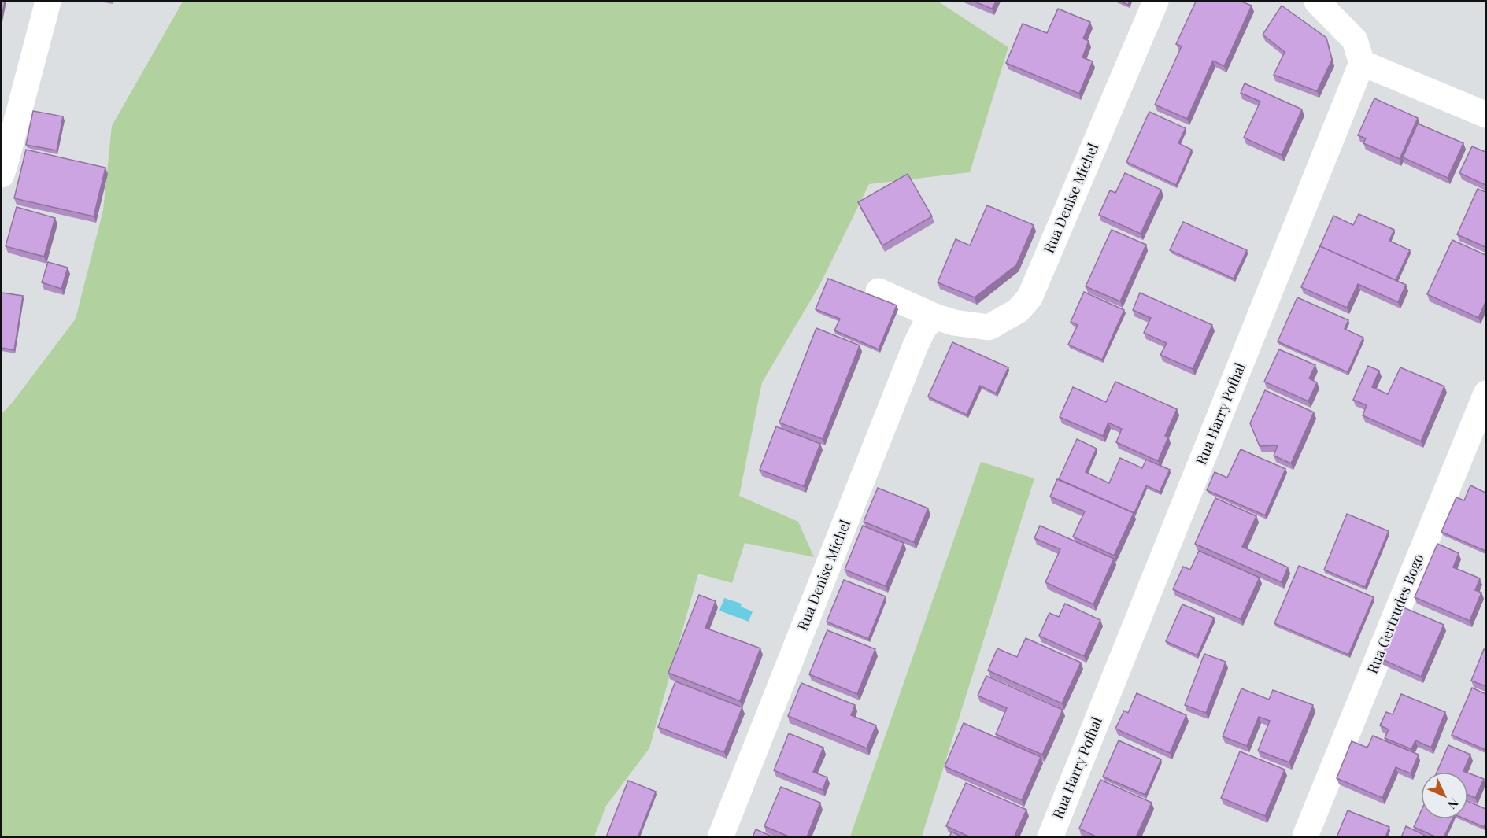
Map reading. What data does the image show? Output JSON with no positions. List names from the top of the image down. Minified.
{"streets":{"street":["Rua Denise Michel","Rua Harry Pofhal","Rua Gertrudes Bogo"]},"north":"bottom right"}
